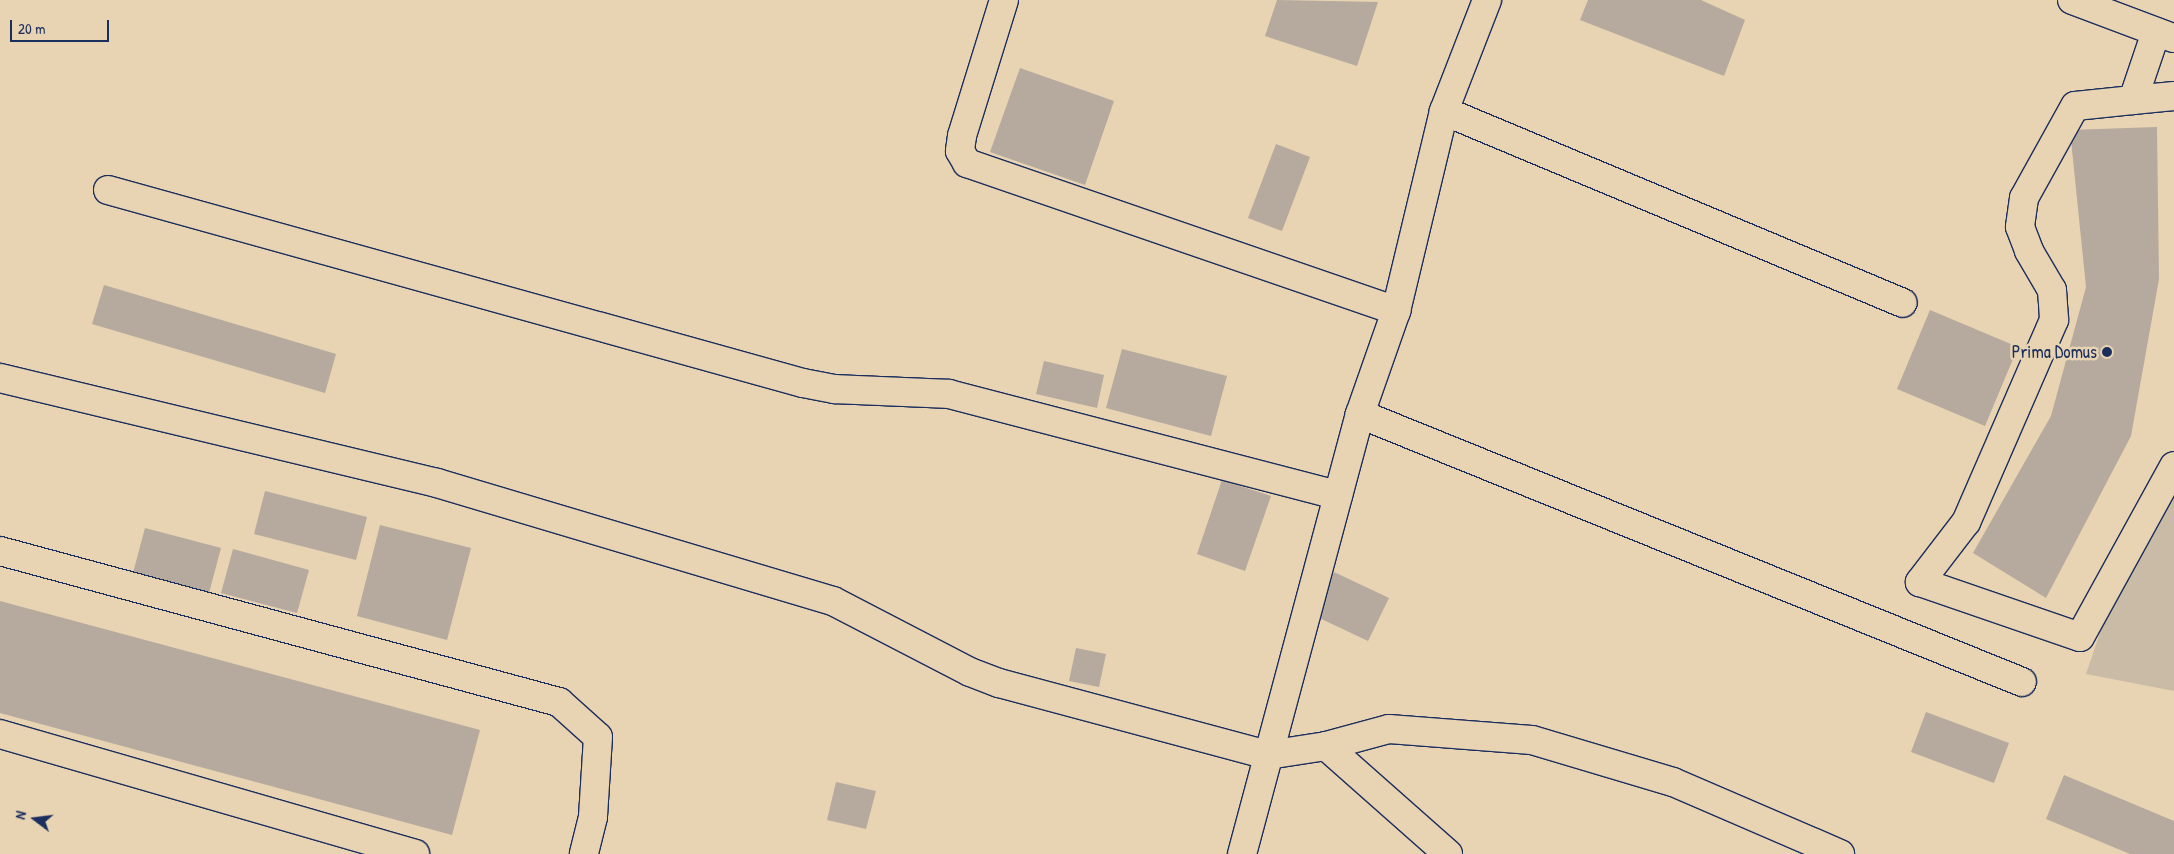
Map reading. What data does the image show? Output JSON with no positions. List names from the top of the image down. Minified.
{"places":["Prima Domus"],"scale_bar":"20 m","north":"left"}
